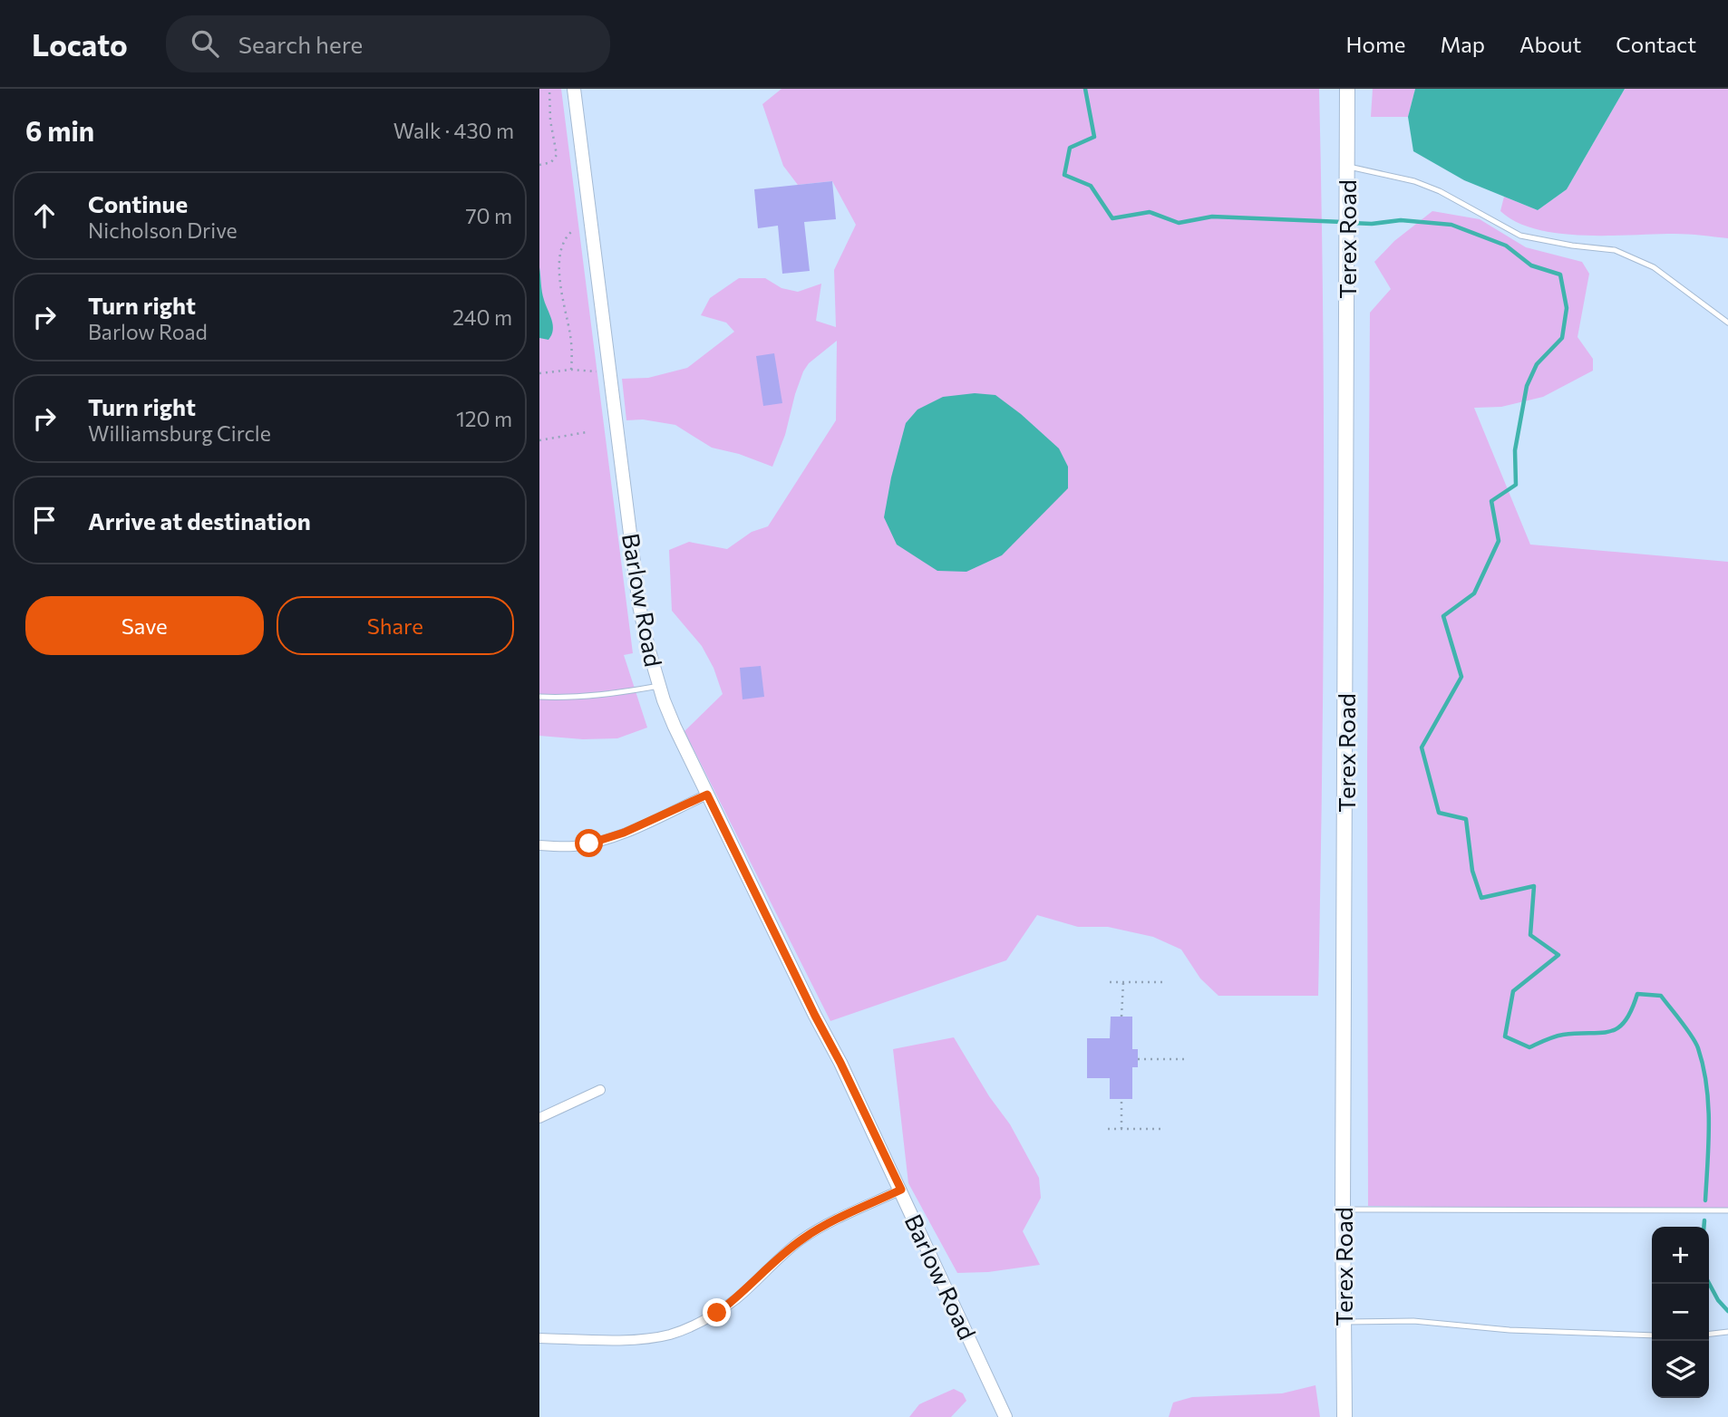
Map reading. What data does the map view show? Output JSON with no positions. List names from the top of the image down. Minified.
{"streets":{"main road":["Terex Road"],"street":["Barlow Road"]},"page":{"header":"Locato","search":"Search here","nav":["Home","Map","About","Contact"],"heading":["6 min","Walk · 430 m"],"list":[["Continue","Nicholson Drive","70 m"],["Turn right","Barlow Road","240 m"],["Turn right","Williamsburg Circle","120 m"],"Arrive at destination"],"buttons":["Save","Share"],"map_buttons":["+","−"]}}
